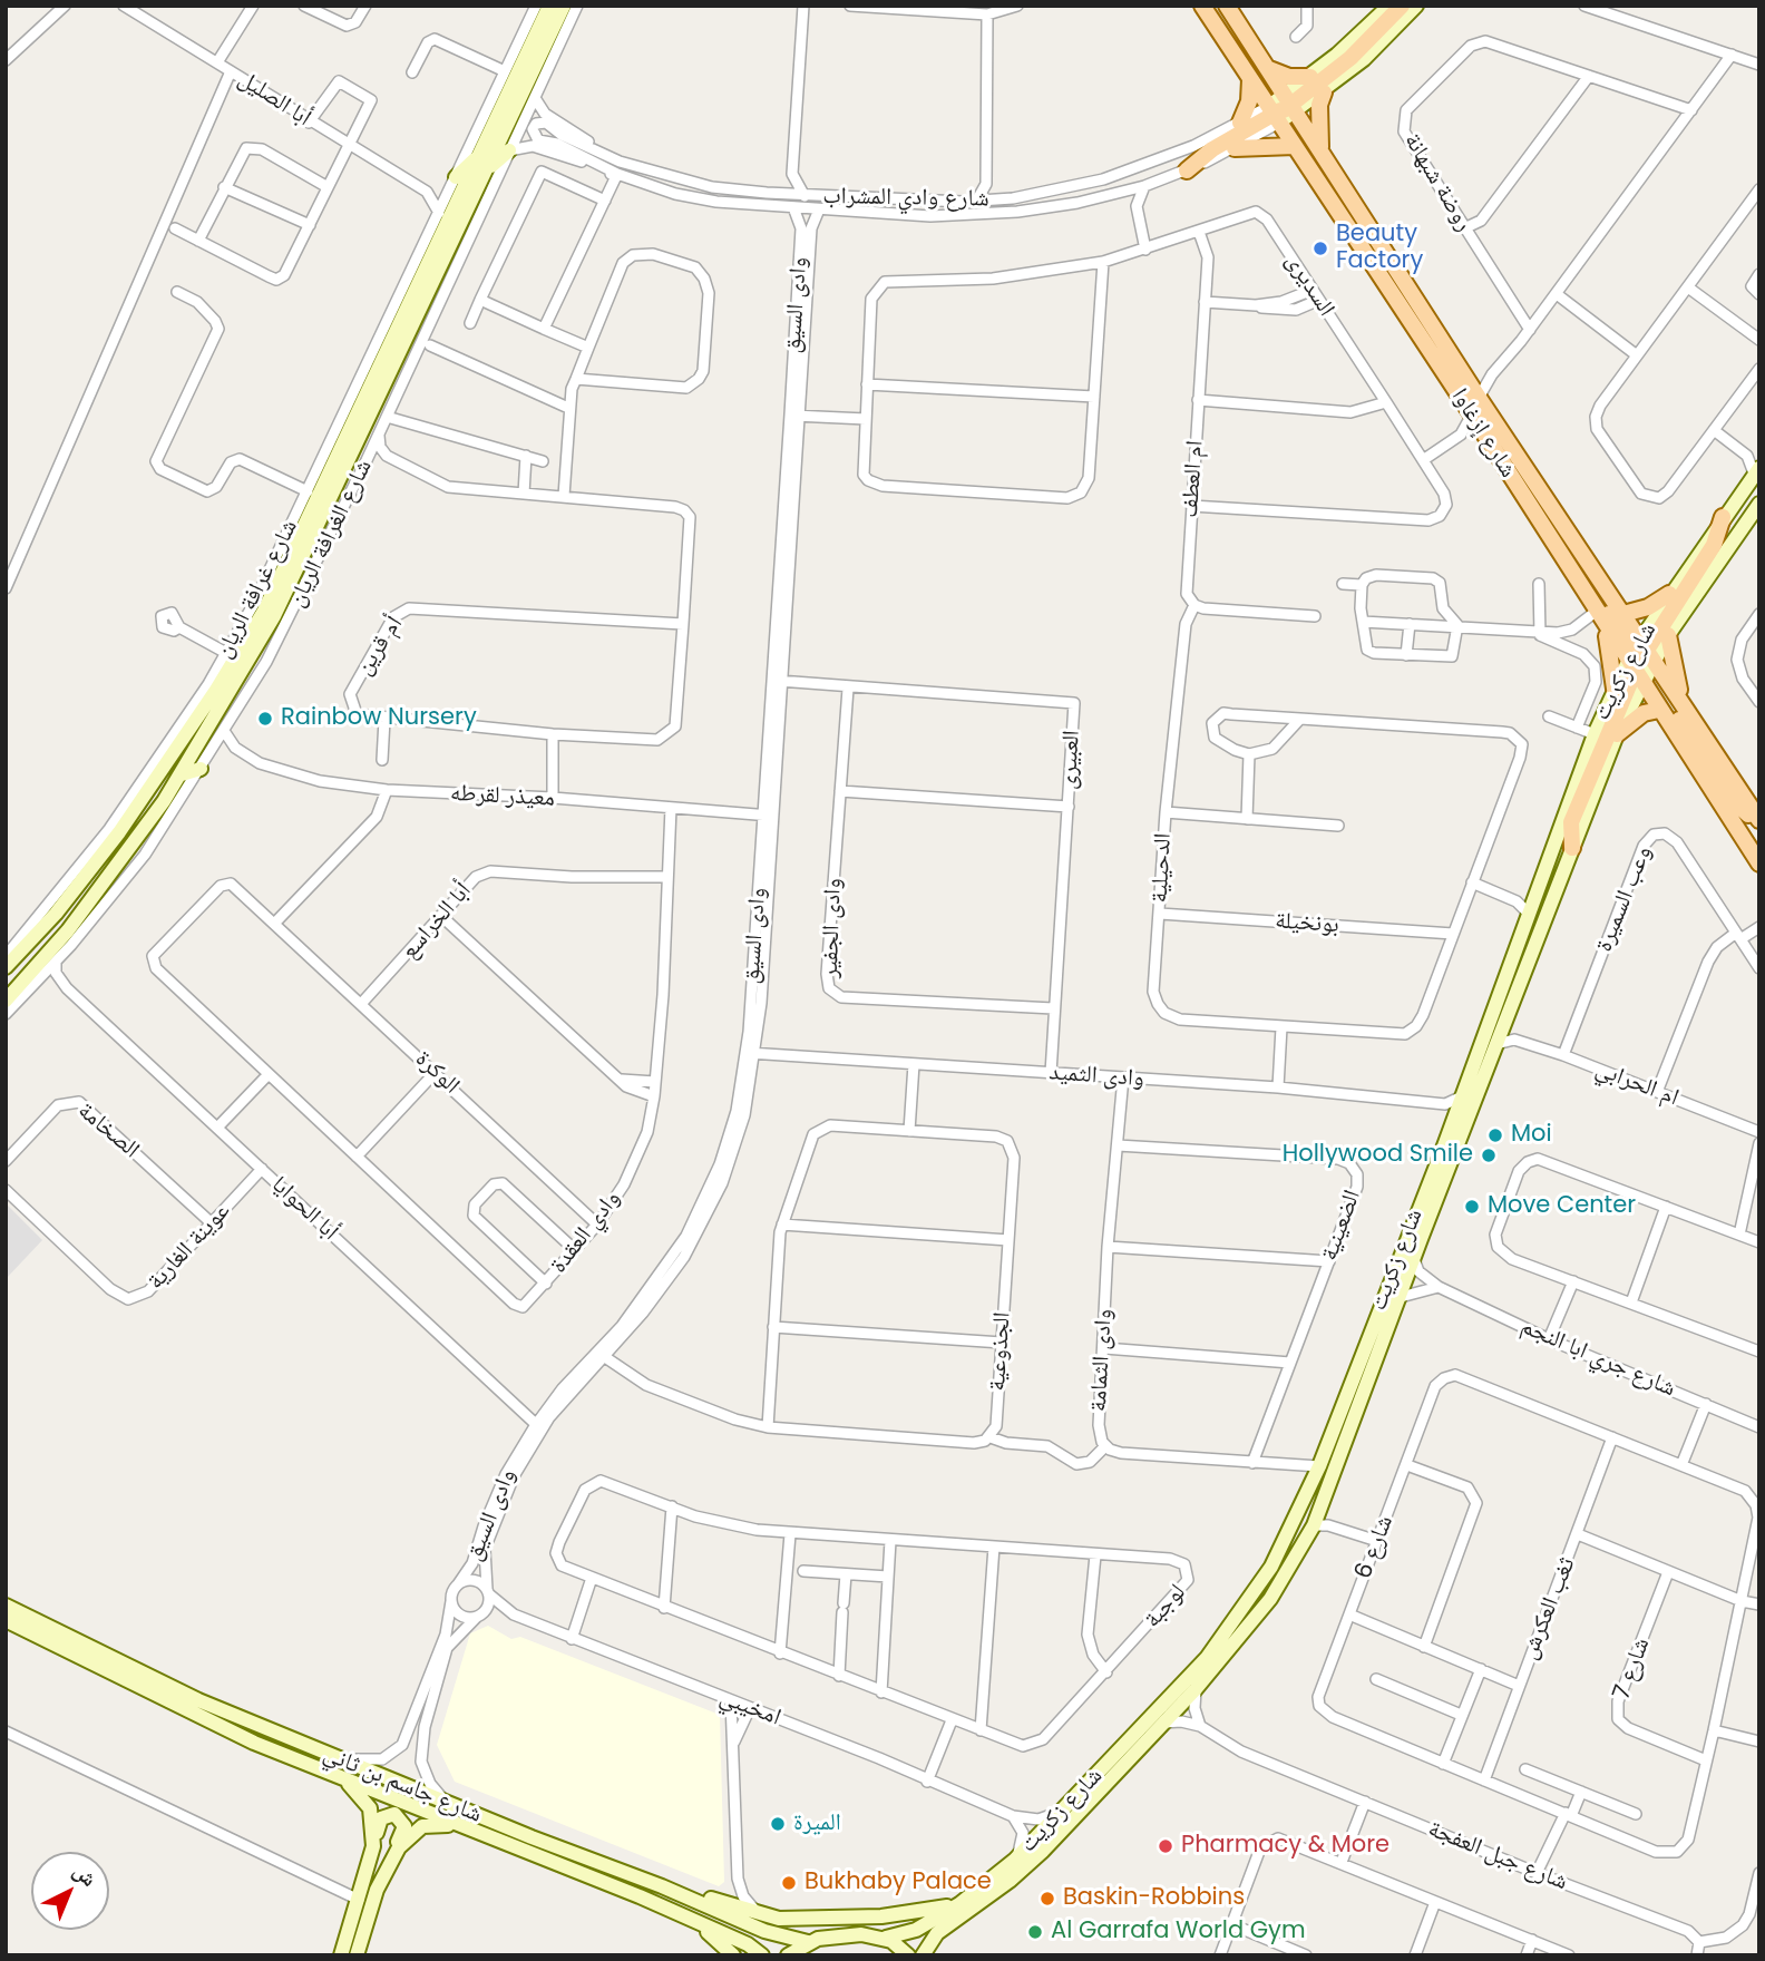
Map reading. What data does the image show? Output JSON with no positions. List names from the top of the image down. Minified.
{"streets":{"main road":["شارع وادي المشراب","شارع إزغاوا","شارع الغرافة الريان","شارع زكريت","شارع جاسم بن ثاني"],"street":["أبا الصليل","روضة شبهانة","السديرى","وادى السيق","ام العطف","شارع غرافة الريان","أم قرين","العبيرى","معيذر لقرطه","الدحيلية","وعب السميرة","أبا الخراسع","بونخيلة","وادى الجفير","الوكرة","وادى الثميد","ام الحرابي","الصخامة","أبا الحوايا","الضعينية","وادي العقدة","عوينة الغارية","الجذوعية","شارع جري ابا النجم","وادى الثمامة","شارع 6","لوجبة","ثغب العكرش","شارع 7","امخيبي","شارع جبل العفجة"]},"crossings":[["شارع وادي المشراب","وادى السيق"],["شارع وادي المشراب","شارع إزغاوا"],["شارع وادي المشراب","شارع الغرافة الريان"],["السديرى","ام العطف"],["وادى السيق","العبيرى"],["وادى السيق","معيذر لقرطه"],["وادى السيق","وادى الثميد"],["وادى السيق","أبا الحوايا"],["وادى السيق","امخيبي"],["شارع إزغاوا","شارع زكريت"],["ام العطف","الدحيلية"],["شارع الغرافة الريان","معيذر لقرطه"],["شارع الغرافة الريان","أبا الحوايا"],["شارع زكريت","وادى الثميد"],["شارع زكريت","شارع جري ابا النجم"],["شارع زكريت","وادى الثمامة"],["شارع زكريت","امخيبي"],["شارع زكريت","شارع جبل العفجة"],["العبيرى","وادى الجفير"],["العبيرى","وادى الثميد"],["معيذر لقرطه","وادي العقدة"],["الدحيلية","بونخيلة"],["وعب السميرة","ام الحرابي"],["أبا الخراسع","الوكرة"],["أبا الخراسع","وادي العقدة"],["الوكرة","وادي العقدة"],["وادى الثميد","وادى الثمامة"],["الصخامة","عوينة الغارية"],["أبا الحوايا","عوينة الغارية"],["الضعينية","وادى الثمامة"],["شارع 6","ثغب العكرش"],["شارع 6","شارع 7"]],"places":["Beauty Factory","Rainbow Nursery","Moi","Hollywood Smile","Move Center","الميرة","Pharmacy & More","Bukhaby Palace","Baskin-Robbins","Al Garrafa World Gym"],"north":"top right"}
